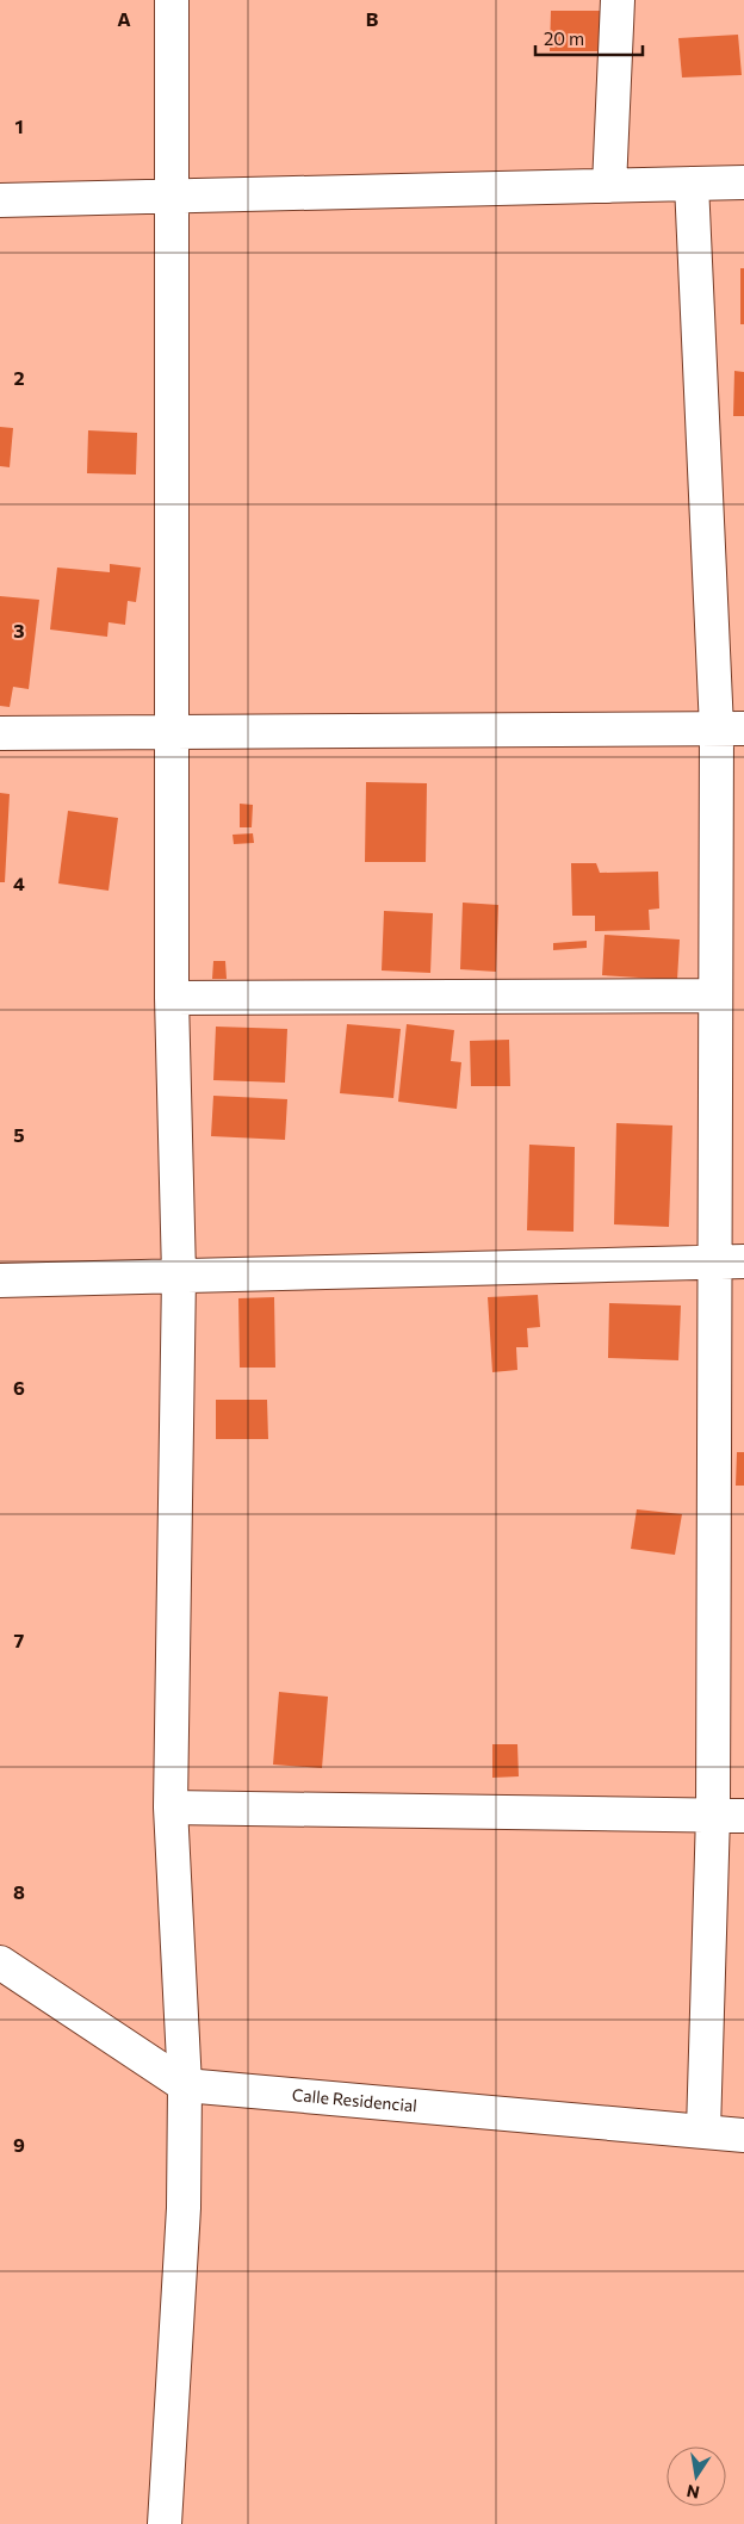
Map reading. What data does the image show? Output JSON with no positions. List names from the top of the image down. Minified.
{"streets":{"street":["Calle Residencial"]},"scale_bar":"20 m","north":"bottom","grid":{"columns":["A","B"],"rows":["1","2","3","4","5","6","7","8","9"]}}
